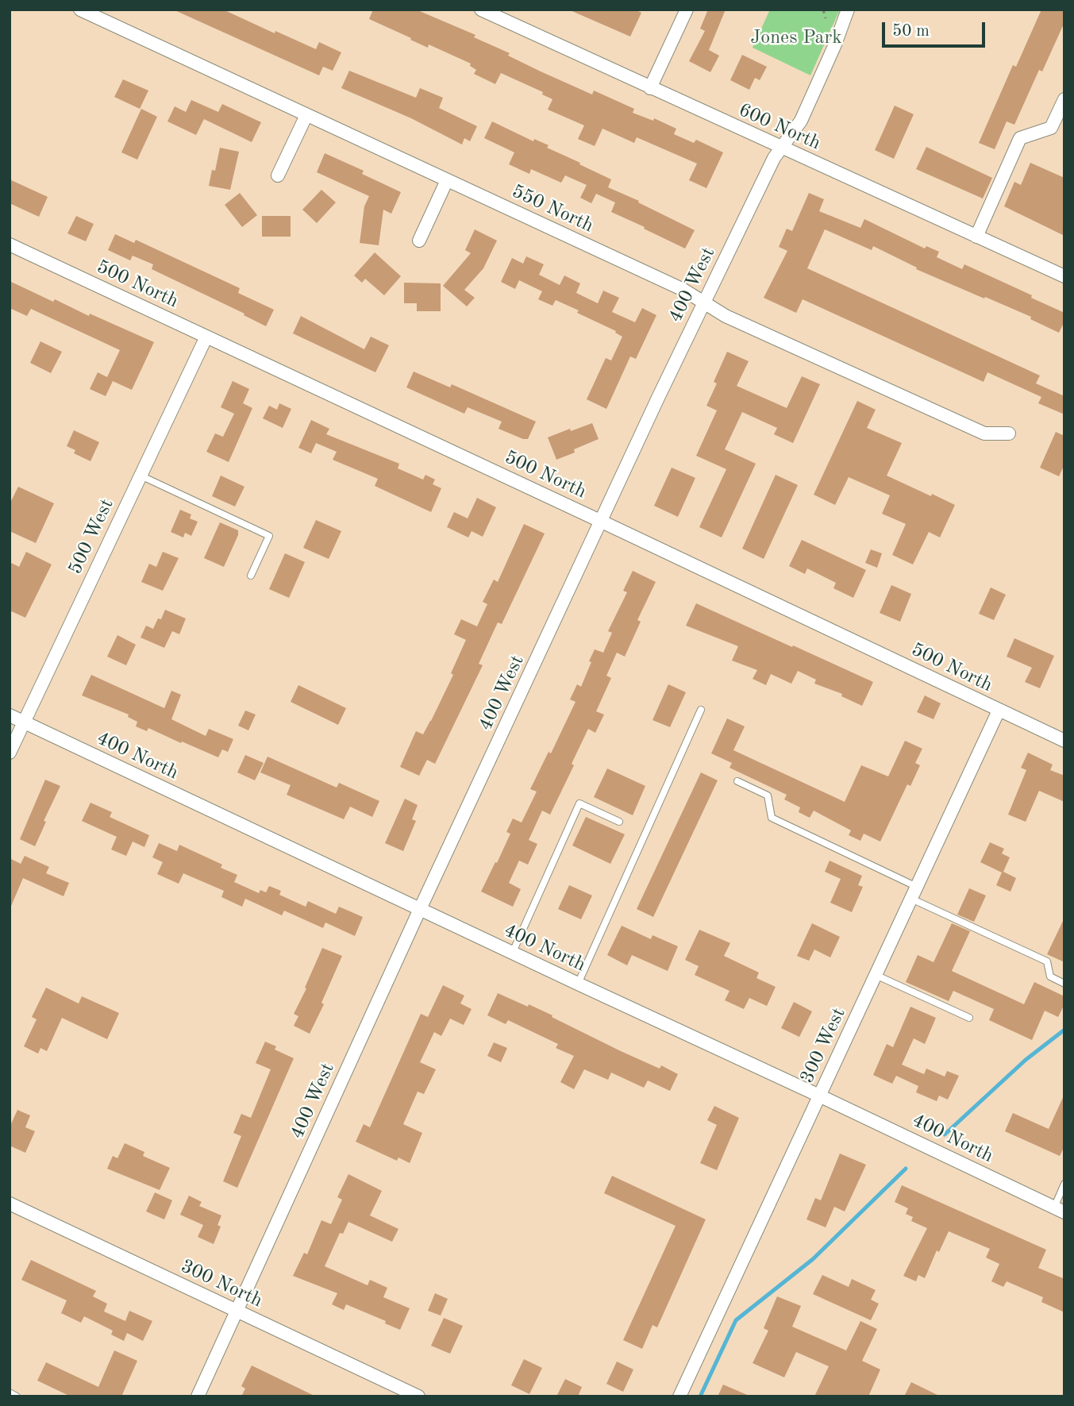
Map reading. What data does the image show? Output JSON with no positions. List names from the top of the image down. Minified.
{"streets":{"street":["600 North","550 North","500 North","400 West","500 West","400 North","300 West","300 North"]},"crossings":[["600 North","400 West"],["550 North","400 West"],["500 North","400 West"],["500 North","500 West"],["500 North","300 West"],["400 West","400 North"],["400 West","300 North"],["500 West","400 North"],["400 North","300 West"]],"parks":["Jones Park"],"scale_bar":"50 m"}
